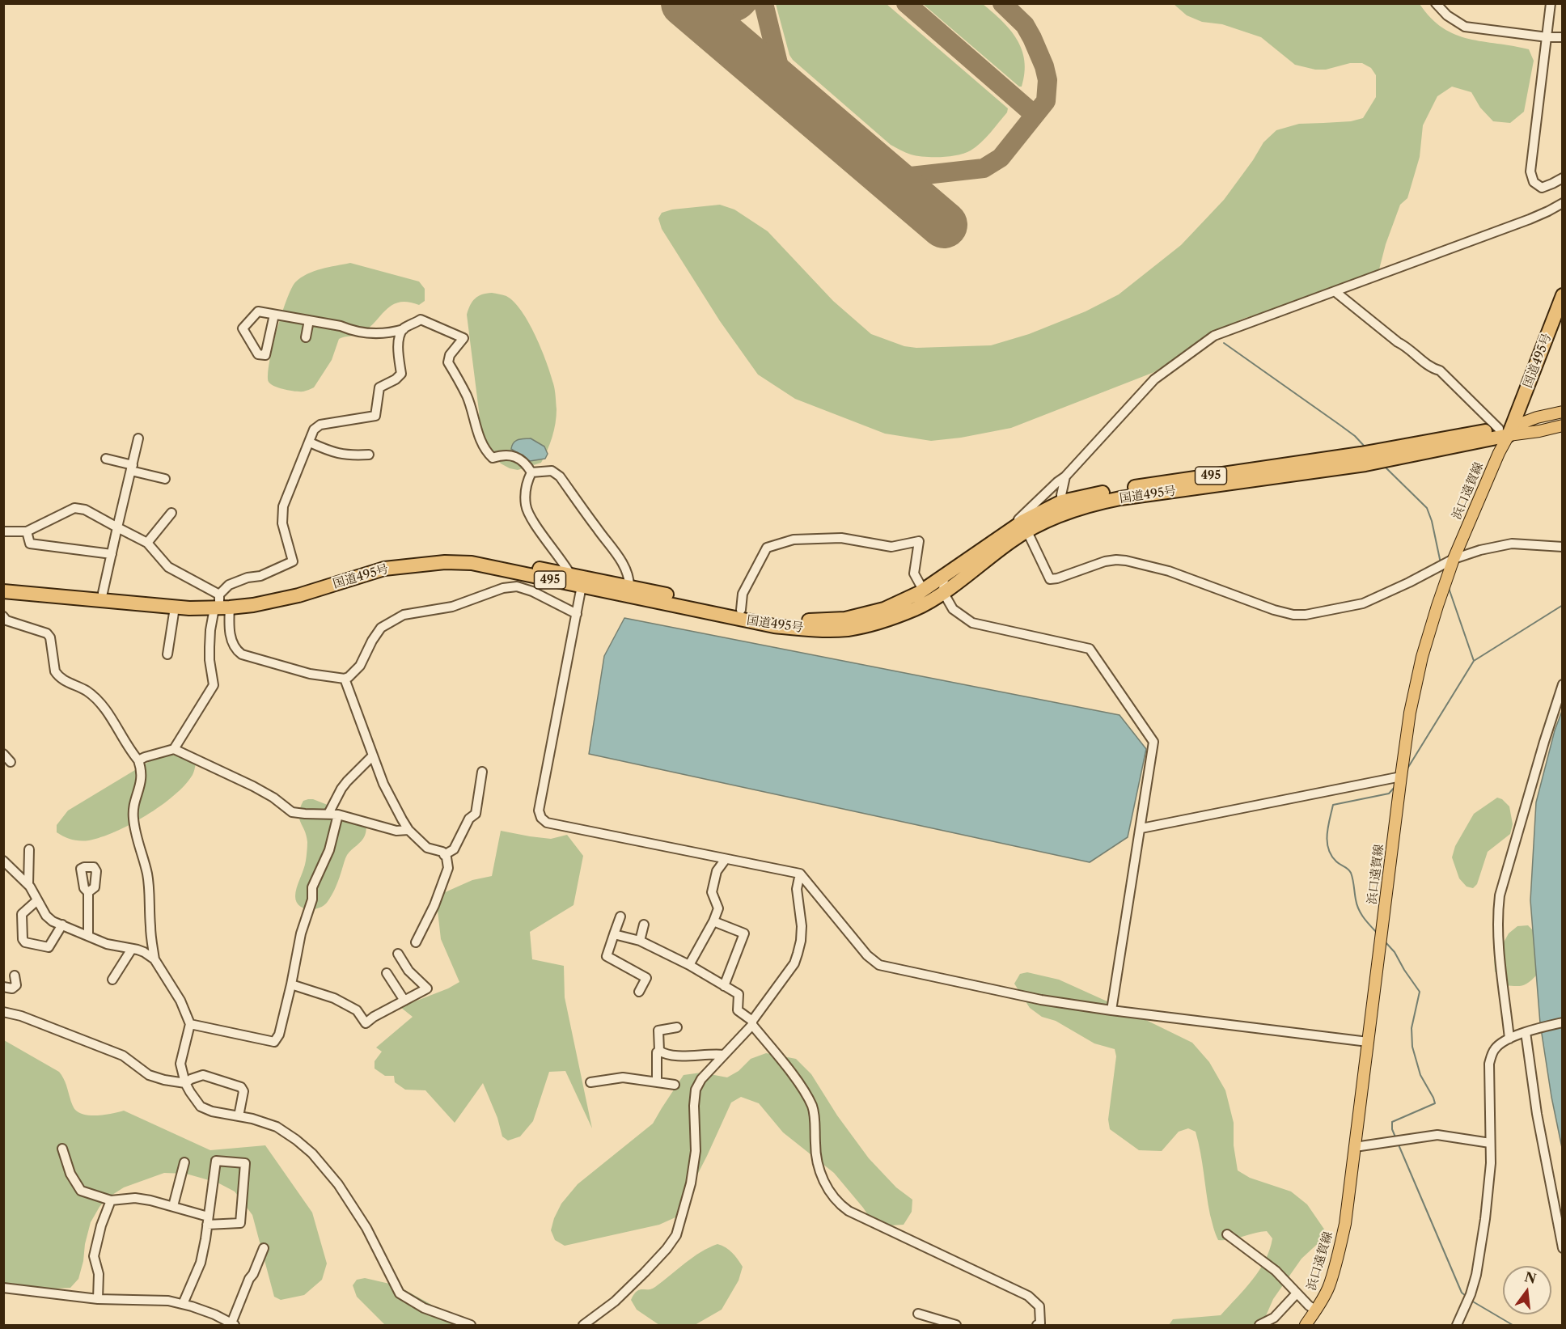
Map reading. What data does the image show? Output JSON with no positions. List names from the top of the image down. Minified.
{"streets":{"highway":["国道495号","495"],"main road":["浜口遠賀線"]},"crossings":[["国道495号","浜口遠賀線"]],"north":"top"}
